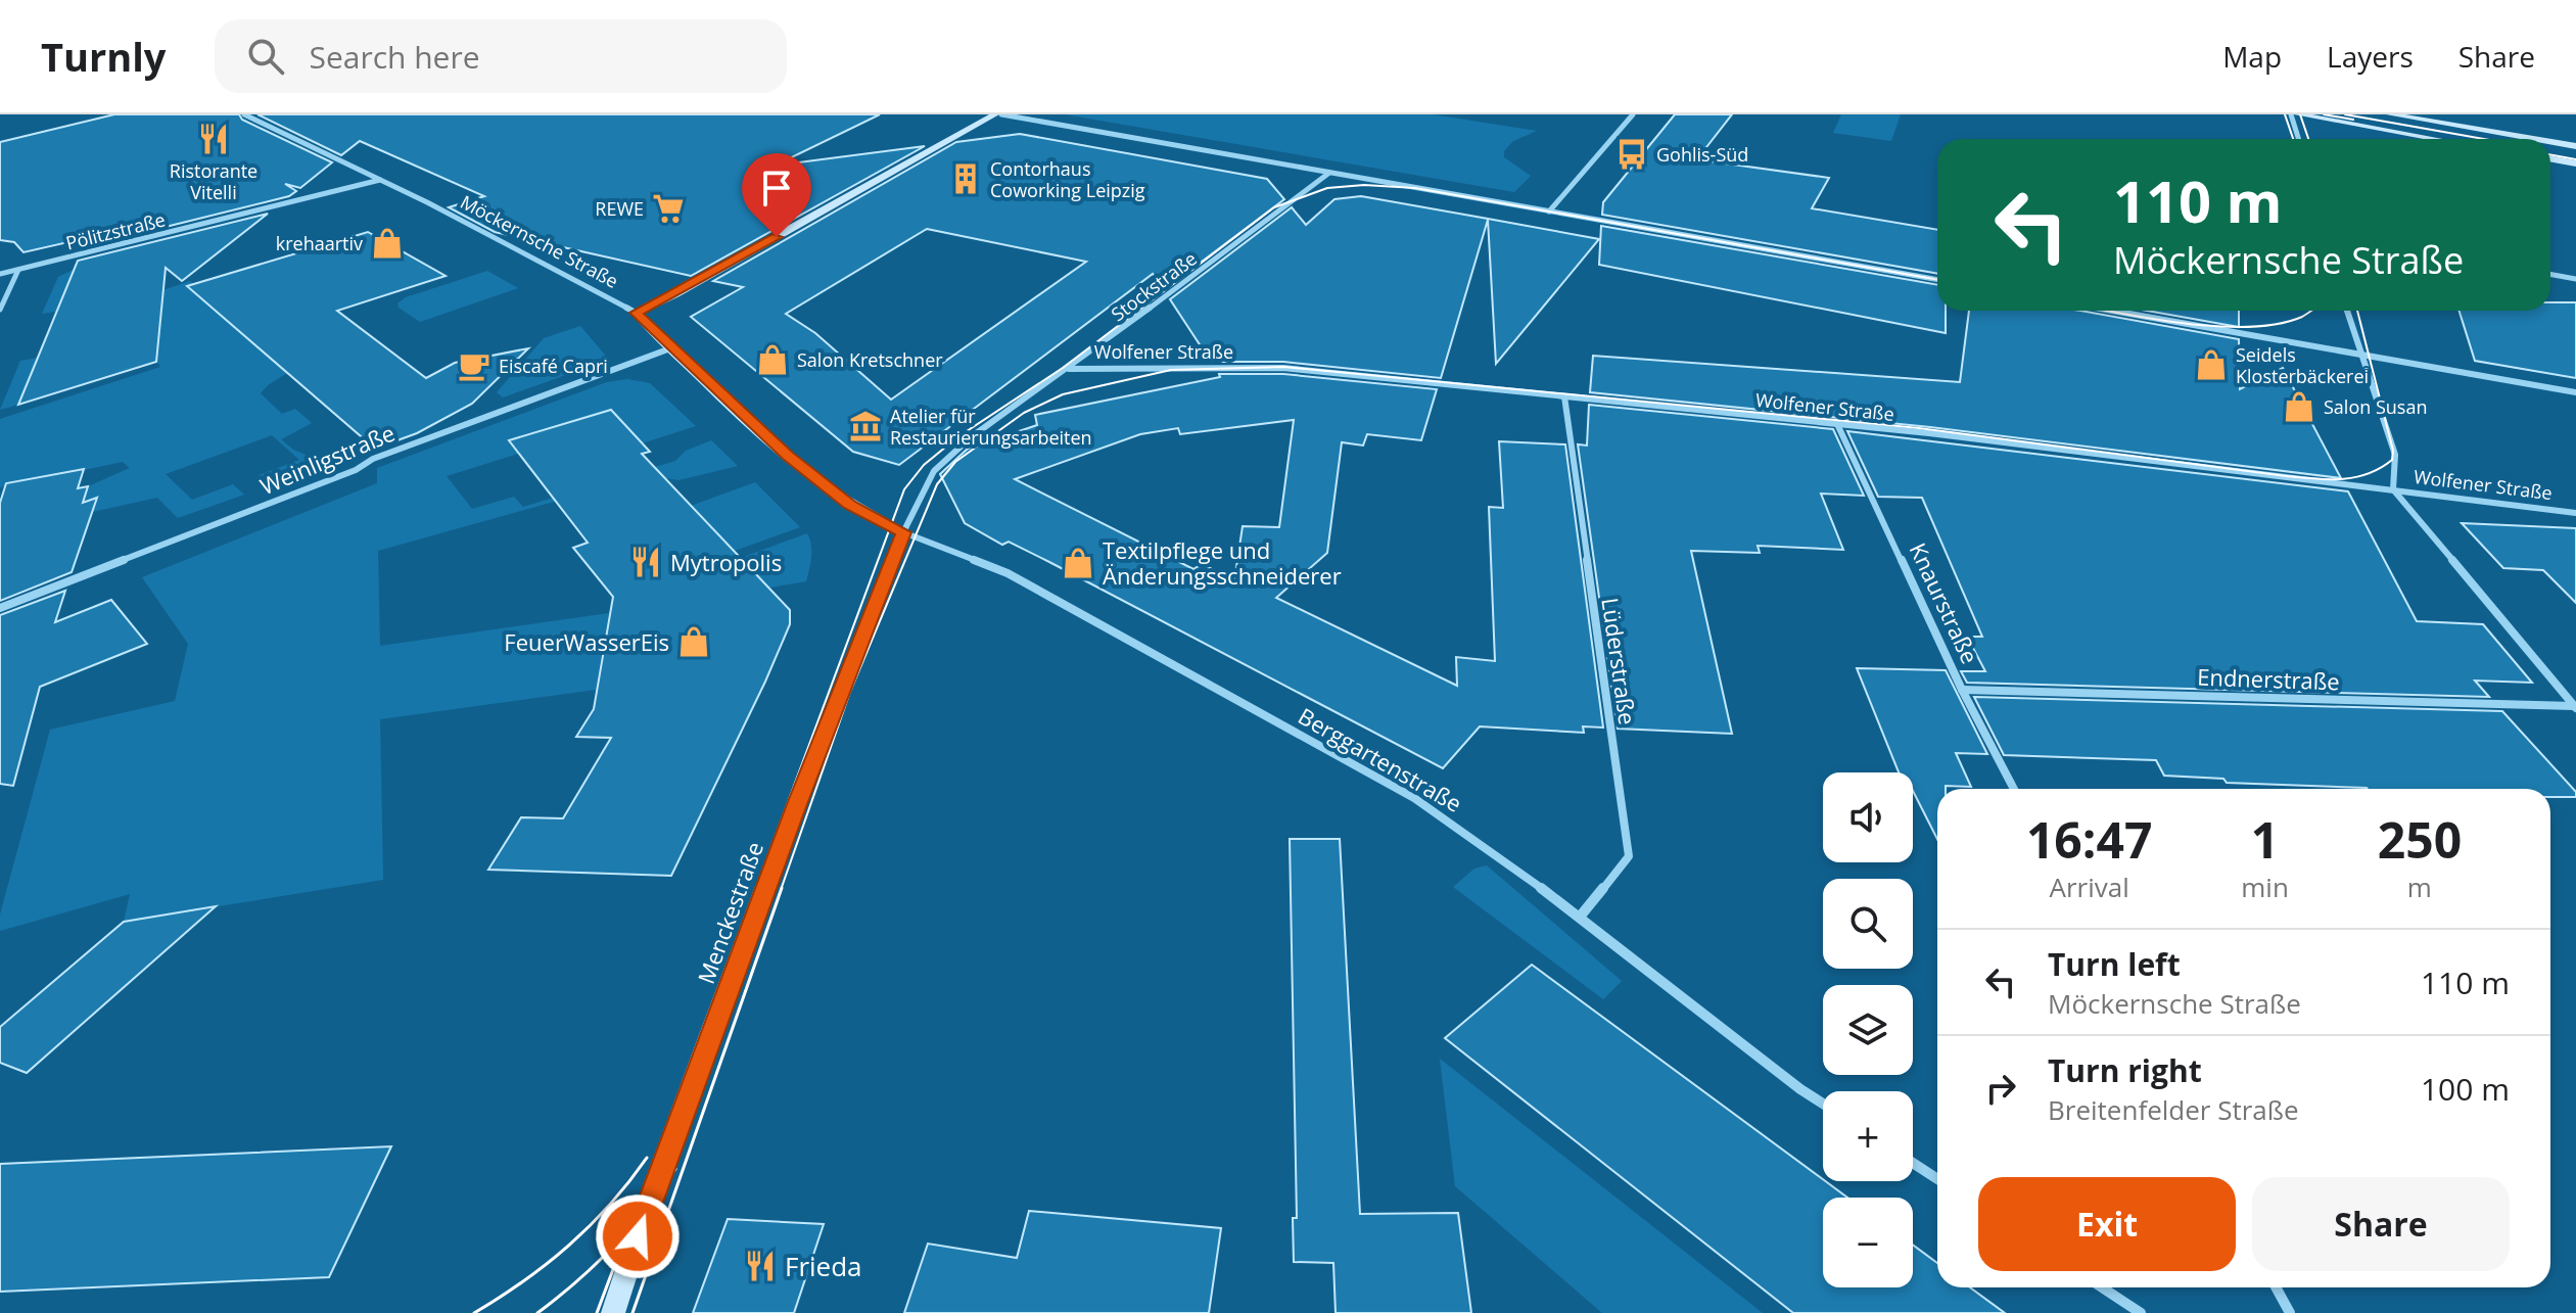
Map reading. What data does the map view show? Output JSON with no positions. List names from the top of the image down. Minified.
{"streets":{"main road":["Möckernsche Straße","Menckestraße"],"street":["Pölitzstraße","Stockstraße","Wolfener Straße","Weinligstraße","Knaurstraße","Lüderstraße","Endnerstraße","Berggartenstraße"]},"crossings":[["Pölitzstraße","Möckernsche Straße"],["Möckernsche Straße","Stockstraße"],["Möckernsche Straße","Weinligstraße"],["Möckernsche Straße","Berggartenstraße"],["Möckernsche Straße","Menckestraße"],["Stockstraße","Wolfener Straße"],["Stockstraße","Berggartenstraße"],["Stockstraße","Menckestraße"],["Wolfener Straße","Knaurstraße"],["Wolfener Straße","Lüderstraße"],["Knaurstraße","Endnerstraße"],["Lüderstraße","Berggartenstraße"],["Berggartenstraße","Menckestraße"]],"places":{"restaurant":["Ristorante Vitelli","Mytropolis","Frieda"],"bus stop":["Gohlis-Süd"],"building":["Contorhaus Coworking Leipzig"],"supermarket":["REWE"],"shop":["krehaartiv","Salon Kretschner","Seidels Klosterbäckerei","Salon Susan","Textilpflege und Änderungsschneiderer","FeuerWasserEis"],"cafe":["Eiscafé Capri"],"museum":["Atelier für Restaurierungsarbeiten"]},"page":{"header":"Turnly","search":"Search here","nav":["Map","Layers","Share"],"turn":["110 m","Möckernsche Straße"],"map_buttons":["+","−"],"eta":["16:47","Arrival","1","min","250","m"],"list":[{"name":"Turn left","note":"Möckernsche Straße","value":"110 m"},{"name":"Turn right","note":"Breitenfelder Straße","value":"100 m"}],"buttons":["Exit","Share"]}}
